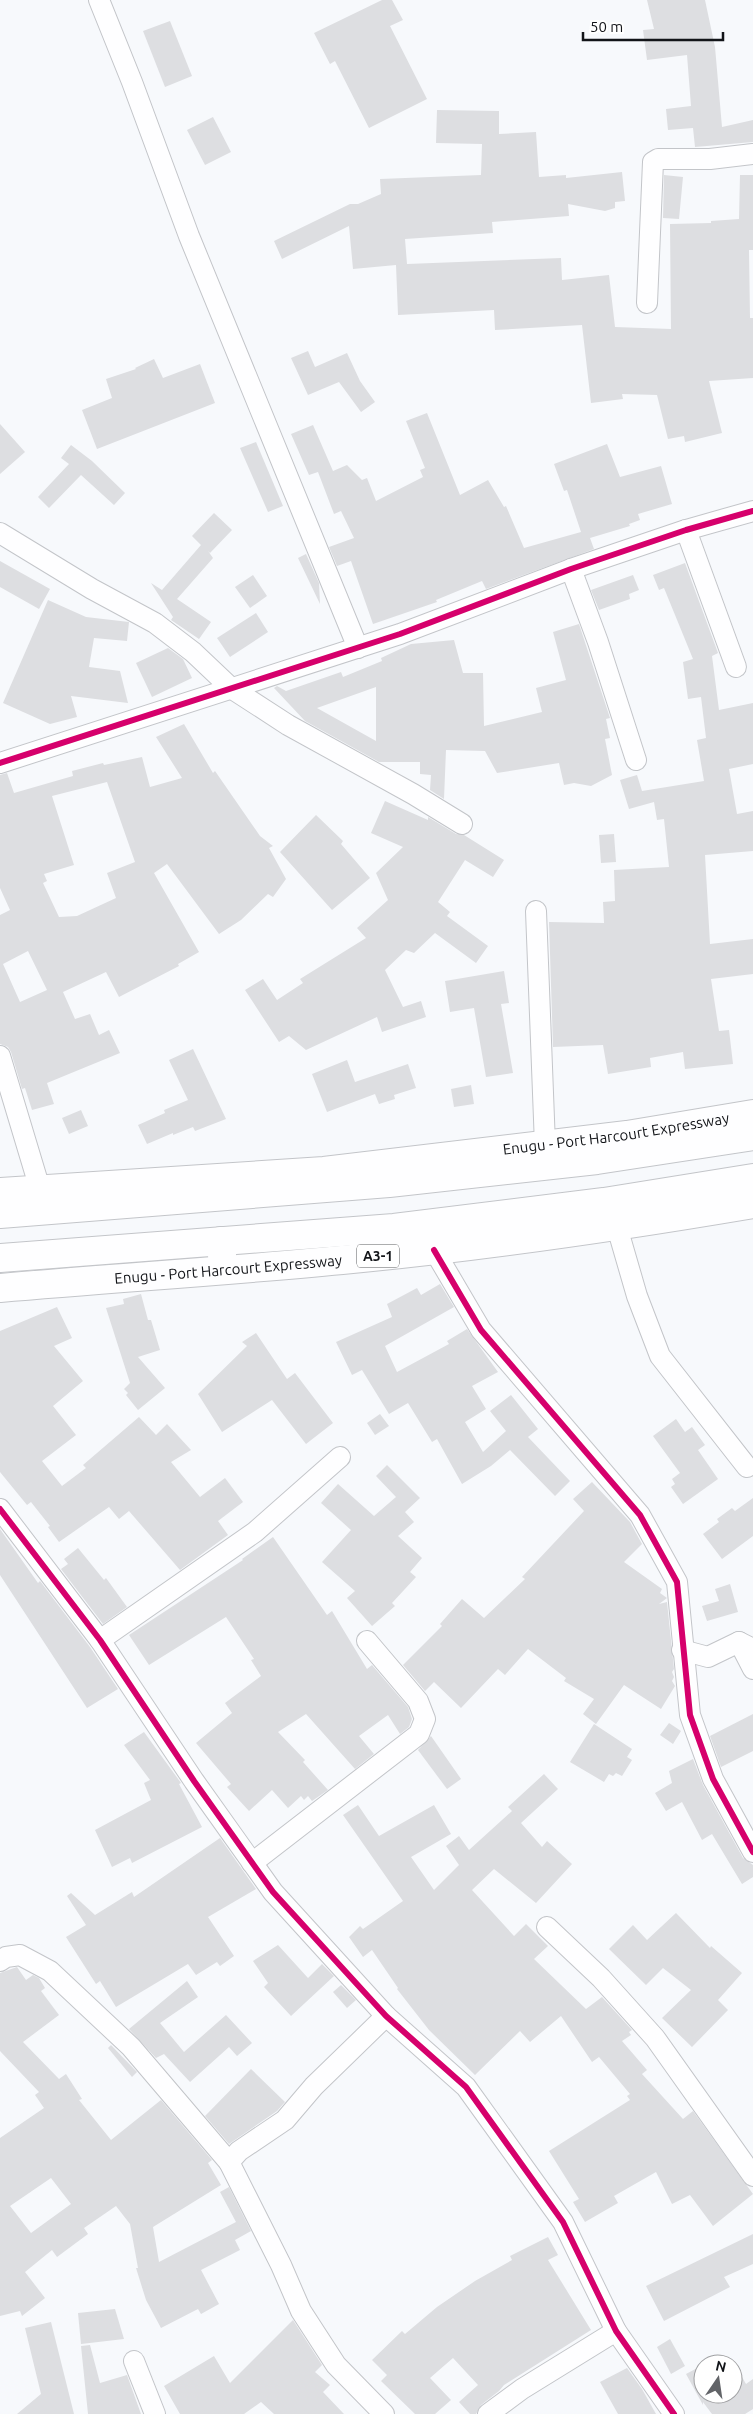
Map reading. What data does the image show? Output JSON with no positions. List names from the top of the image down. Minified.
{"streets":{"main road":["Enugu - Port Harcourt Expressway","A3-1"]},"scale_bar":"50 m","north":"top"}
